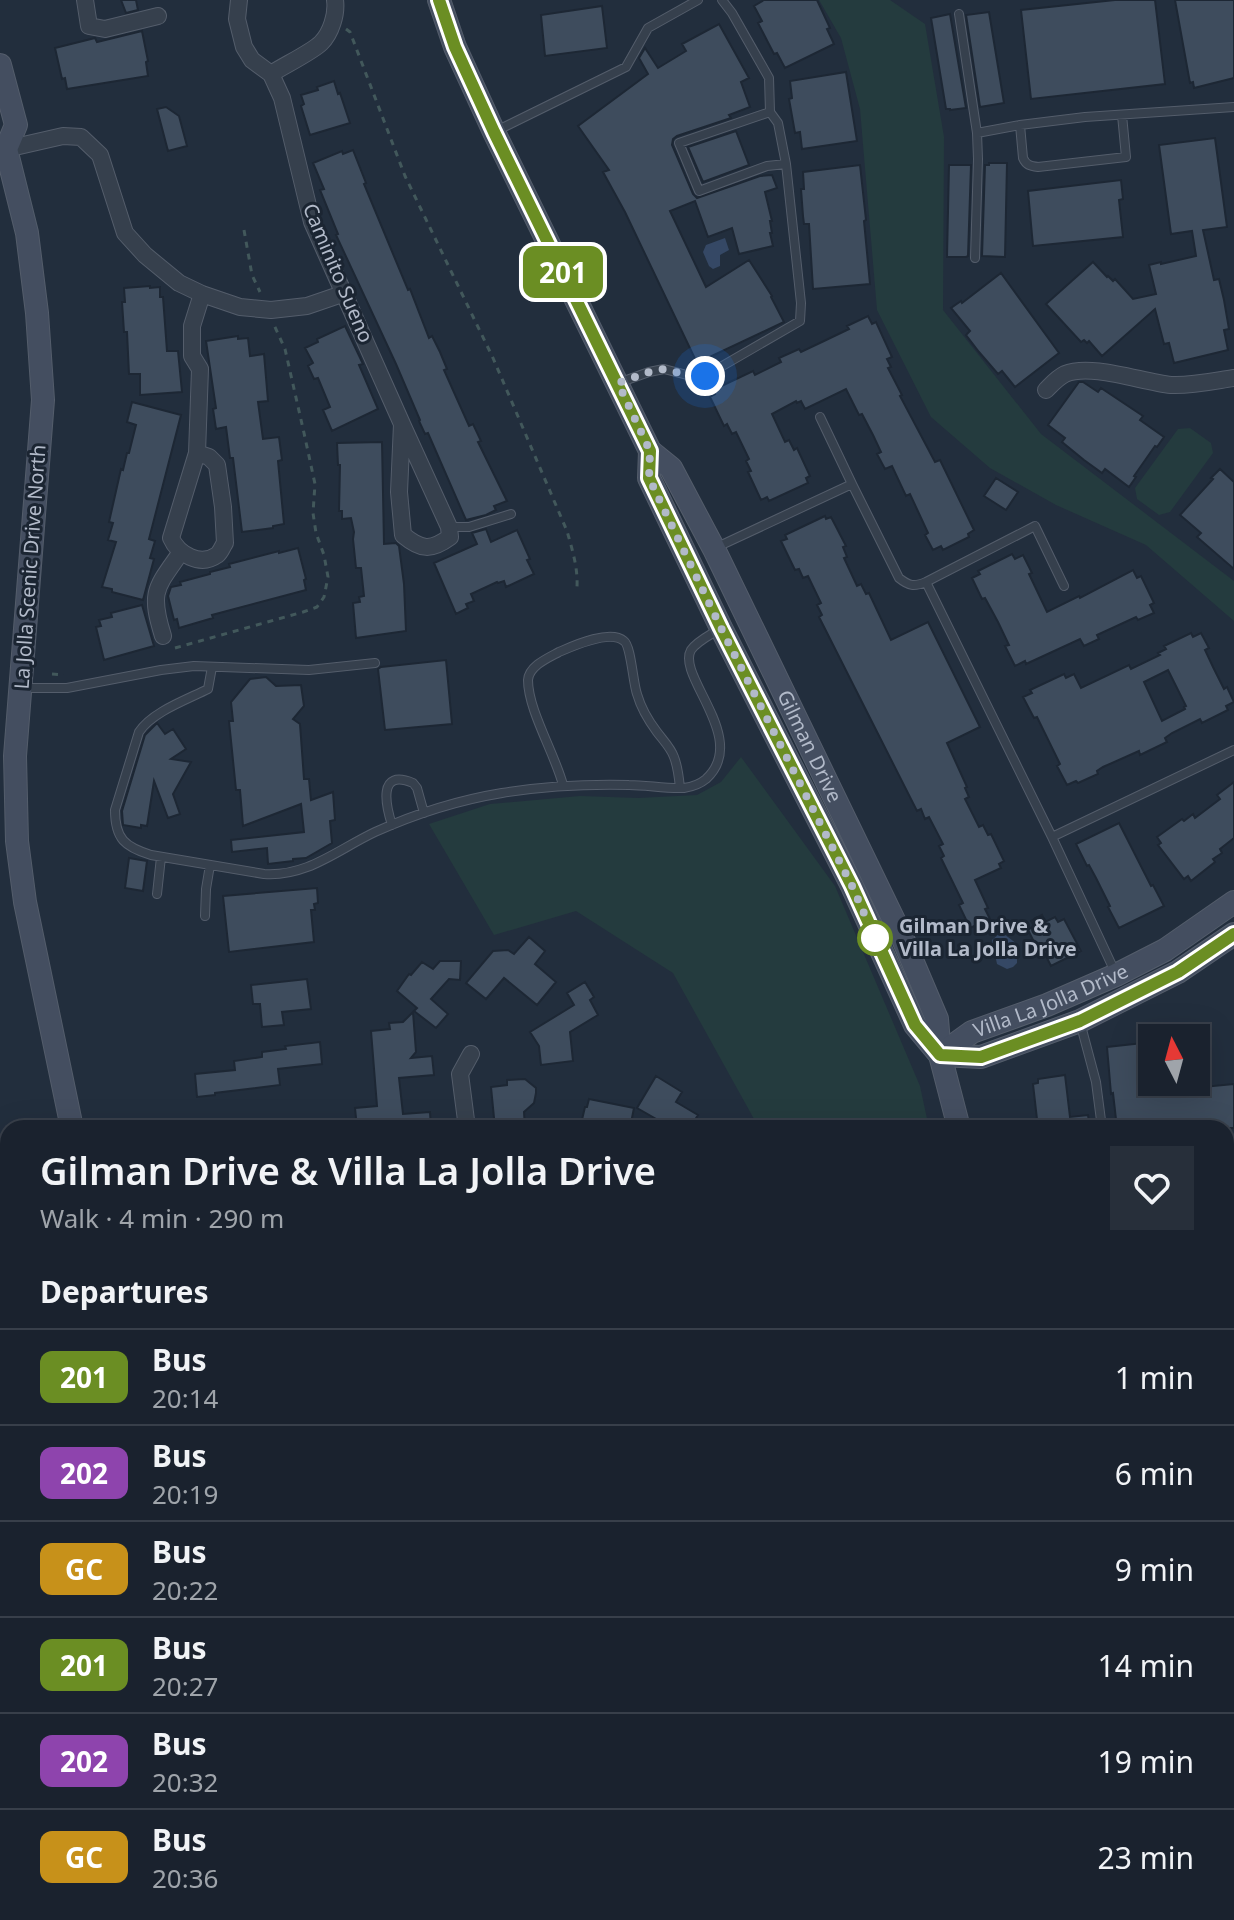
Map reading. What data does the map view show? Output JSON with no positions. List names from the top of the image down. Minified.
{"streets":{"main road":["La Jolla Scenic Drive North","Gilman Drive","Villa La Jolla Drive"],"street":["Caminito Sueno"]},"crossings":[["Gilman Drive","Villa La Jolla Drive"]],"places":["Gilman Drive & Villa La Jolla Drive"],"lines":["bus line 201"],"north":"top","page":{"on_map":"201","heading":[["Gilman Drive & Villa La Jolla Drive","Walk · 4 min · 290 m"],"Departures"],"list":[{"mark":"201","name":"Bus","note":"20:14","value":"1 min"},{"mark":"202","name":"Bus","note":"20:19","value":"6 min"},{"mark":"GC","name":"Bus","note":"20:22","value":"9 min"},{"mark":"201","name":"Bus","note":"20:27","value":"14 min"},{"mark":"202","name":"Bus","note":"20:32","value":"19 min"},{"mark":"GC","name":"Bus","note":"20:36","value":"23 min"}]}}
